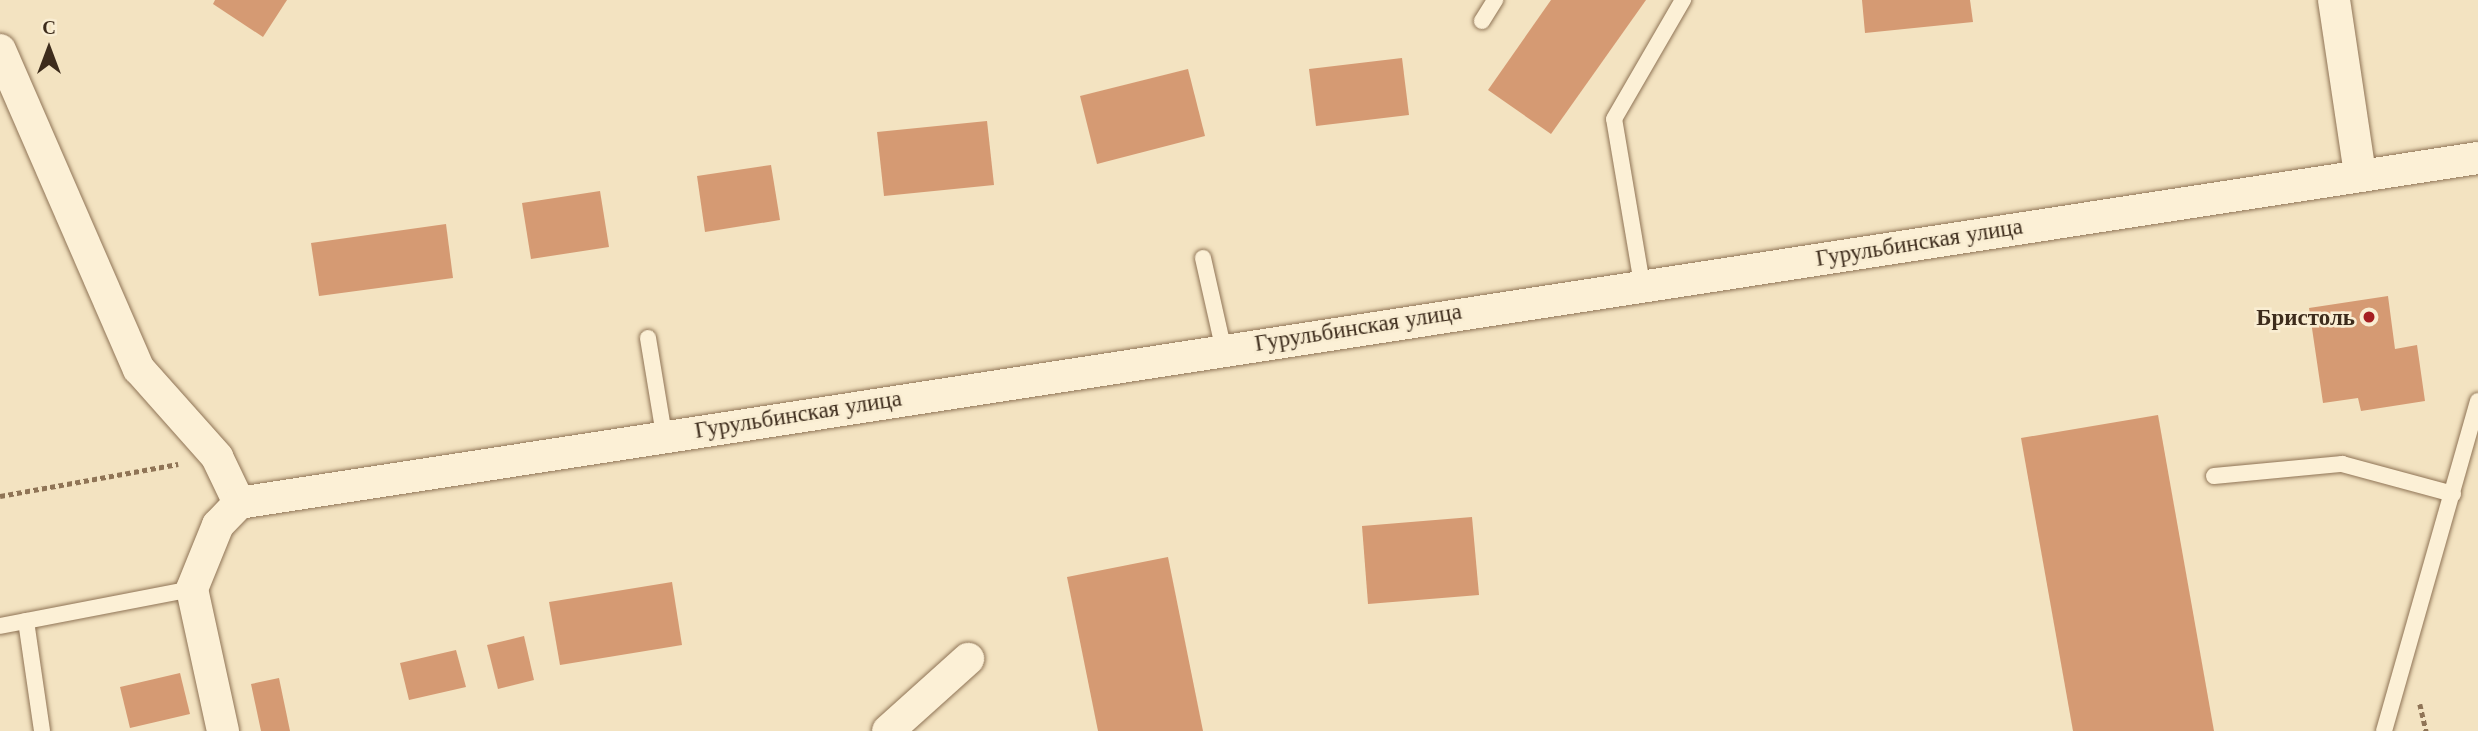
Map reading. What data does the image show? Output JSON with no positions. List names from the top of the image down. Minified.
{"streets":{"street":["Гурульбинская улица"]},"places":["Бристоль"],"north":"top"}
